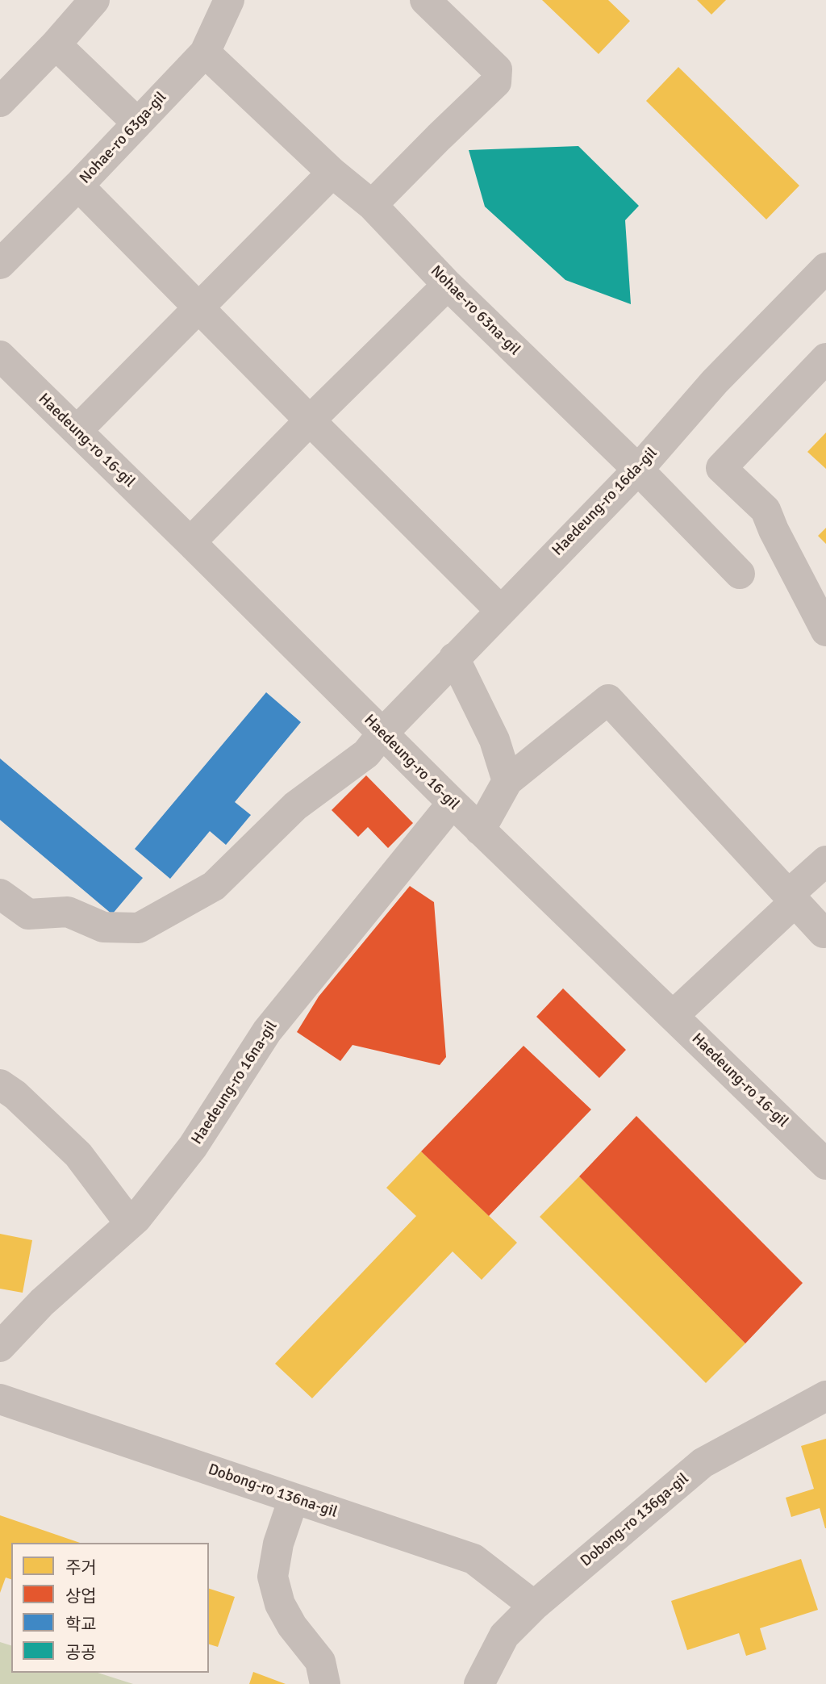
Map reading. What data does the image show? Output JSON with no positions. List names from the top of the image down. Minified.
{"streets":{"street":["Nohae-ro 63ga-gil","Nohae-ro 63na-gil","Haedeung-ro 16-gil","Haedeung-ro 16da-gil","Haedeung-ro 16na-gil","Dobong-ro 136na-gil","Dobong-ro 136ga-gil"]},"crossings":[["Nohae-ro 63ga-gil","Nohae-ro 63na-gil"],["Nohae-ro 63na-gil","Haedeung-ro 16da-gil"],["Haedeung-ro 16-gil","Haedeung-ro 16da-gil"],["Haedeung-ro 16-gil","Haedeung-ro 16na-gil"],["Dobong-ro 136na-gil","Dobong-ro 136ga-gil"]],"legend":["주거","상업","학교","공공"]}
